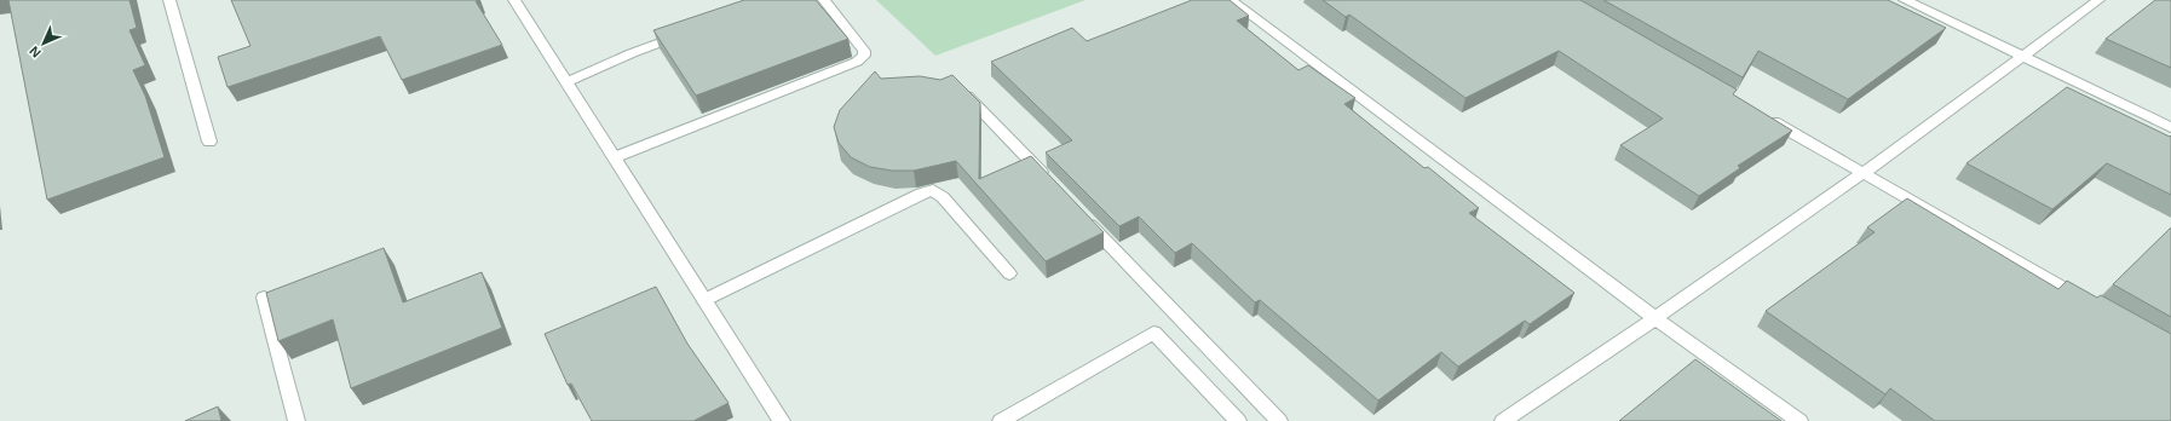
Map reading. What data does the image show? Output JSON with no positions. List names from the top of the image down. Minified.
{"north":"bottom left"}
